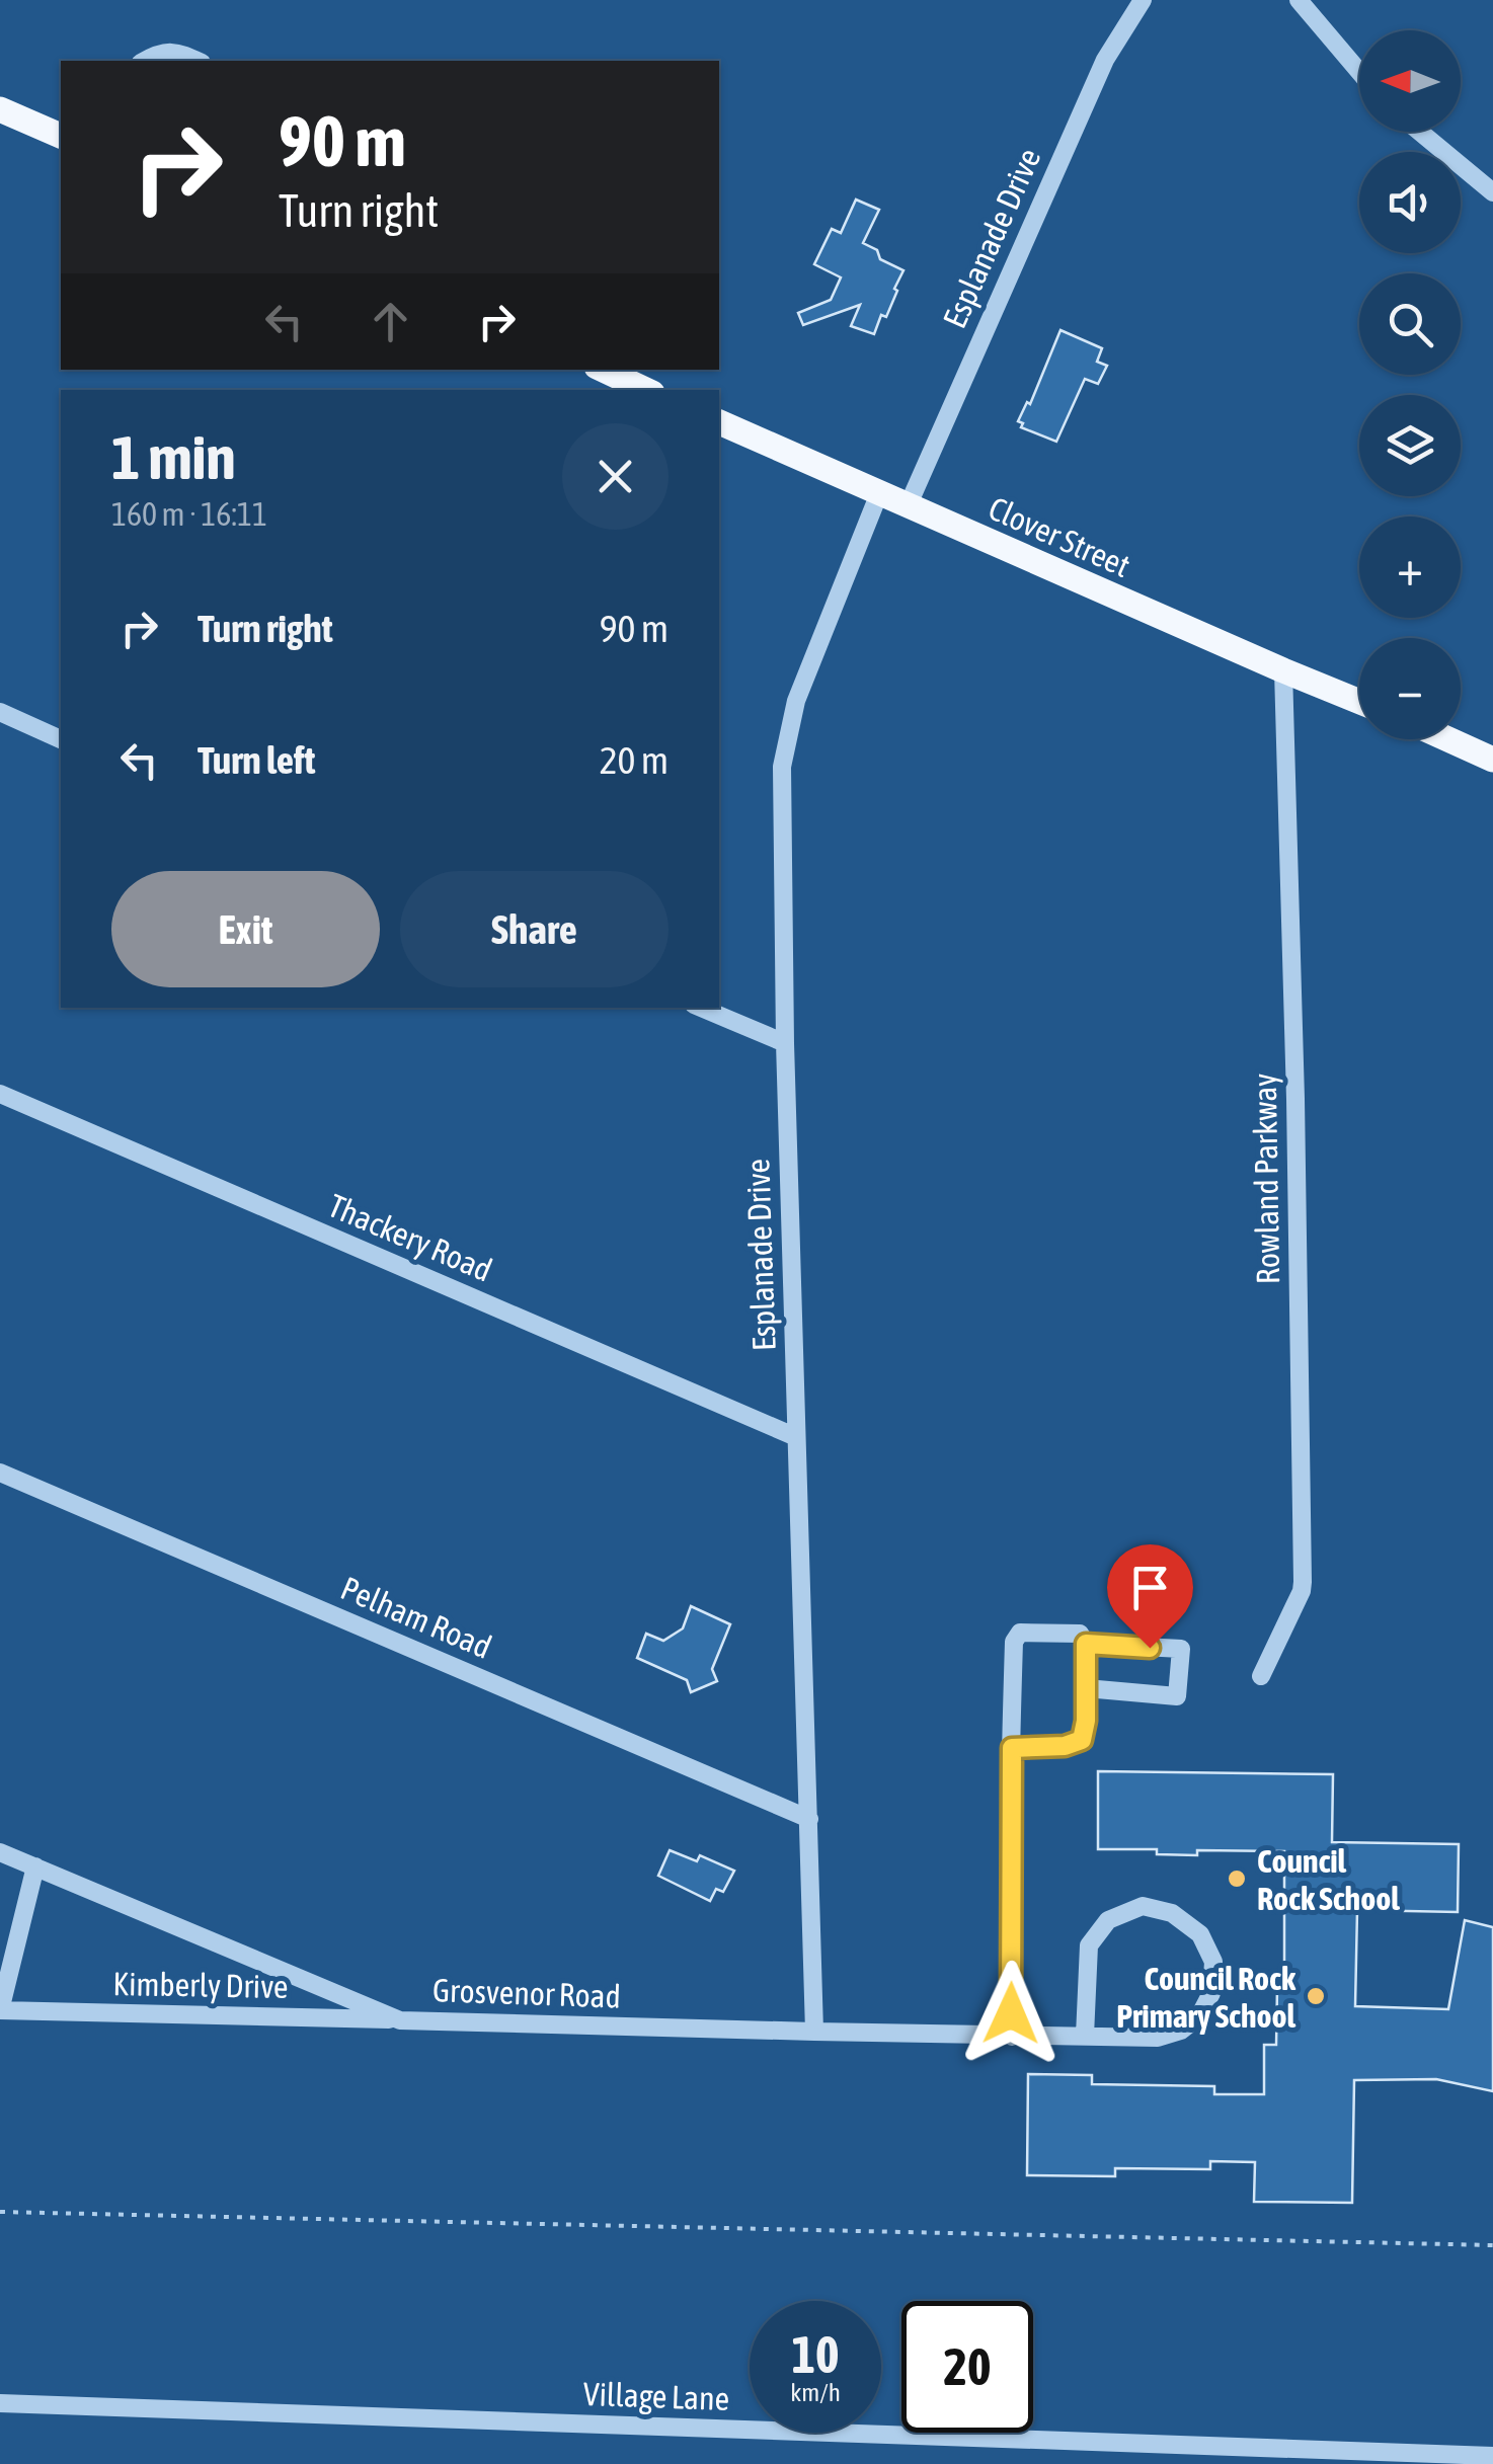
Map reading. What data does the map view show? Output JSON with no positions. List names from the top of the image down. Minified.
{"streets":{"main road":["Clover Street"],"street":["Esplanade Drive","Rowland Parkway","Thackery Road","Pelham Road","Kimberly Drive","Grosvenor Road","Village Lane"]},"crossings":[["Esplanade Drive","Clover Street"],["Esplanade Drive","Thackery Road"],["Esplanade Drive","Pelham Road"],["Esplanade Drive","Grosvenor Road"],["Clover Street","Rowland Parkway"],["Kimberly Drive","Grosvenor Road"]],"places":["Council Rock School","Council Rock Primary School"],"north":"left","page":{"map_buttons":["+","−"],"turn":["90 m","Turn right"],"heading":["1 min","160 m · 16:11"],"list":[{"name":"Turn right","value":"90 m"},{"name":"Turn left","value":"20 m"}],"buttons":["Exit","Share"],"speed":"10 km/h","limit":"20"}}
